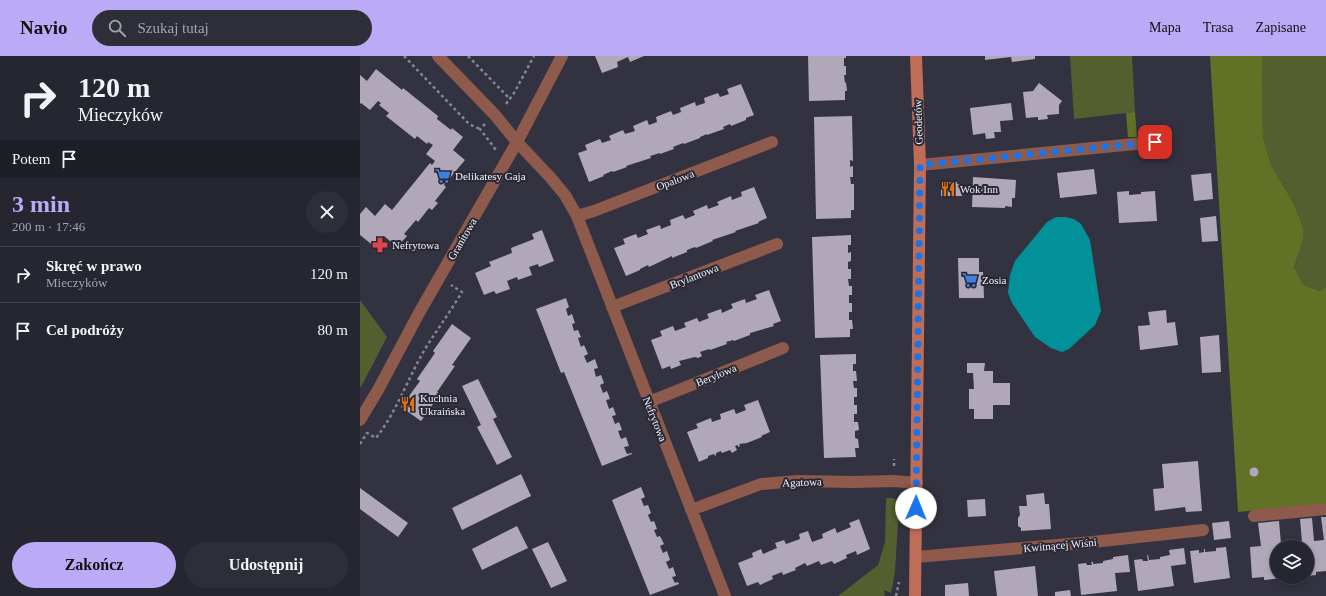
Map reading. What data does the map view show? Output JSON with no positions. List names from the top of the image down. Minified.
{"streets":{"street":["Geodetów","Opalowa","Granitowa","Brylantowa","Berylowa","Nefrytowa","Agatowa","Kwitnącej Wiśni"]},"crossings":[["Geodetów","Agatowa"],["Geodetów","Kwitnącej Wiśni"],["Opalowa","Nefrytowa"],["Granitowa","Nefrytowa"],["Brylantowa","Nefrytowa"],["Berylowa","Nefrytowa"],["Nefrytowa","Agatowa"]],"places":{"supermarket":["Delikatesy Gaja","Zosia"],"restaurant":["Wok Inn","Kuchnia Ukraińska"],"pharmacy":["Nefrytowa"]},"page":{"header":"Navio","search":"Szukaj tutaj","nav":["Mapa","Trasa","Zapisane"],"turn":["120 m","Mieczyków"],"then":"Potem","heading":["3 min","200 m · 17:46"],"list":[{"name":"Skręć w prawo","note":"Mieczyków","value":"120 m"},{"name":"Cel podróży","value":"80 m"}],"buttons":["Zakończ","Udostępnij"]}}
